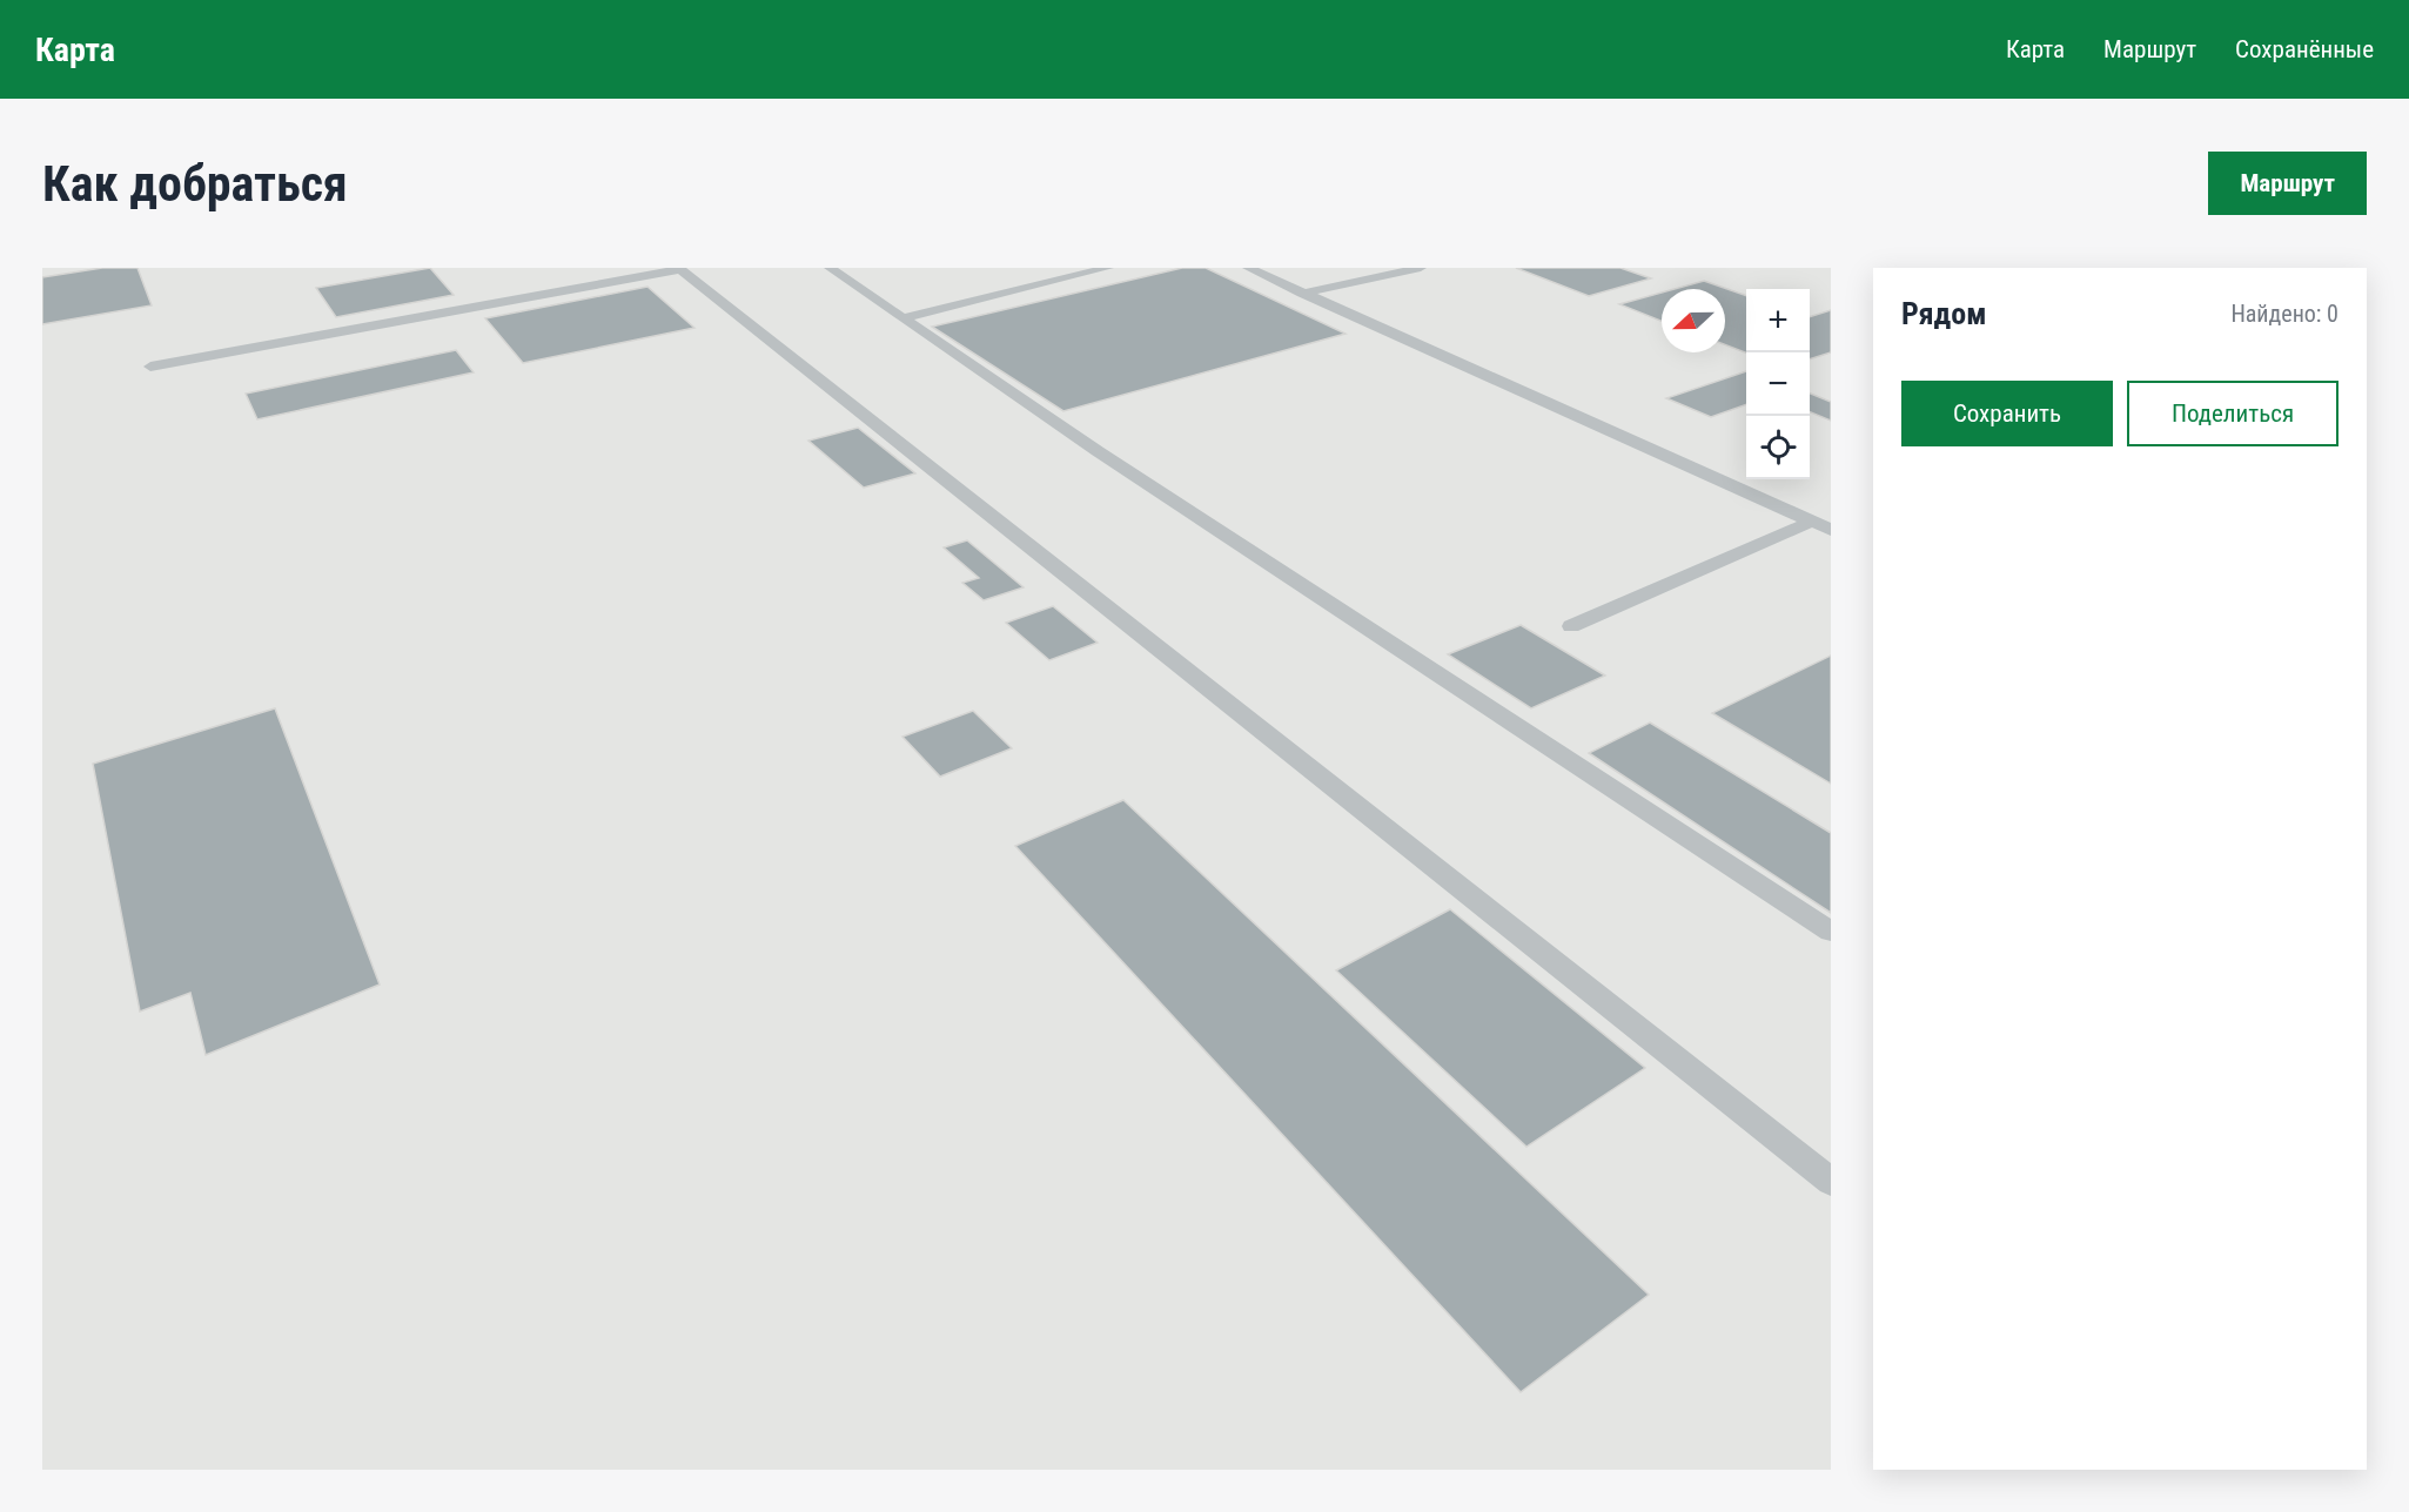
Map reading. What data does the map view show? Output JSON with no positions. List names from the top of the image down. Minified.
{"north":"left","page":{"header":"Карта","nav":["Карта","Маршрут","Сохранённые"],"buttons":["Маршрут",["Сохранить","Поделиться"]],"title":"Как добраться","heading":["Рядом","Найдено: 0"],"map_buttons":["+","−"]}}
